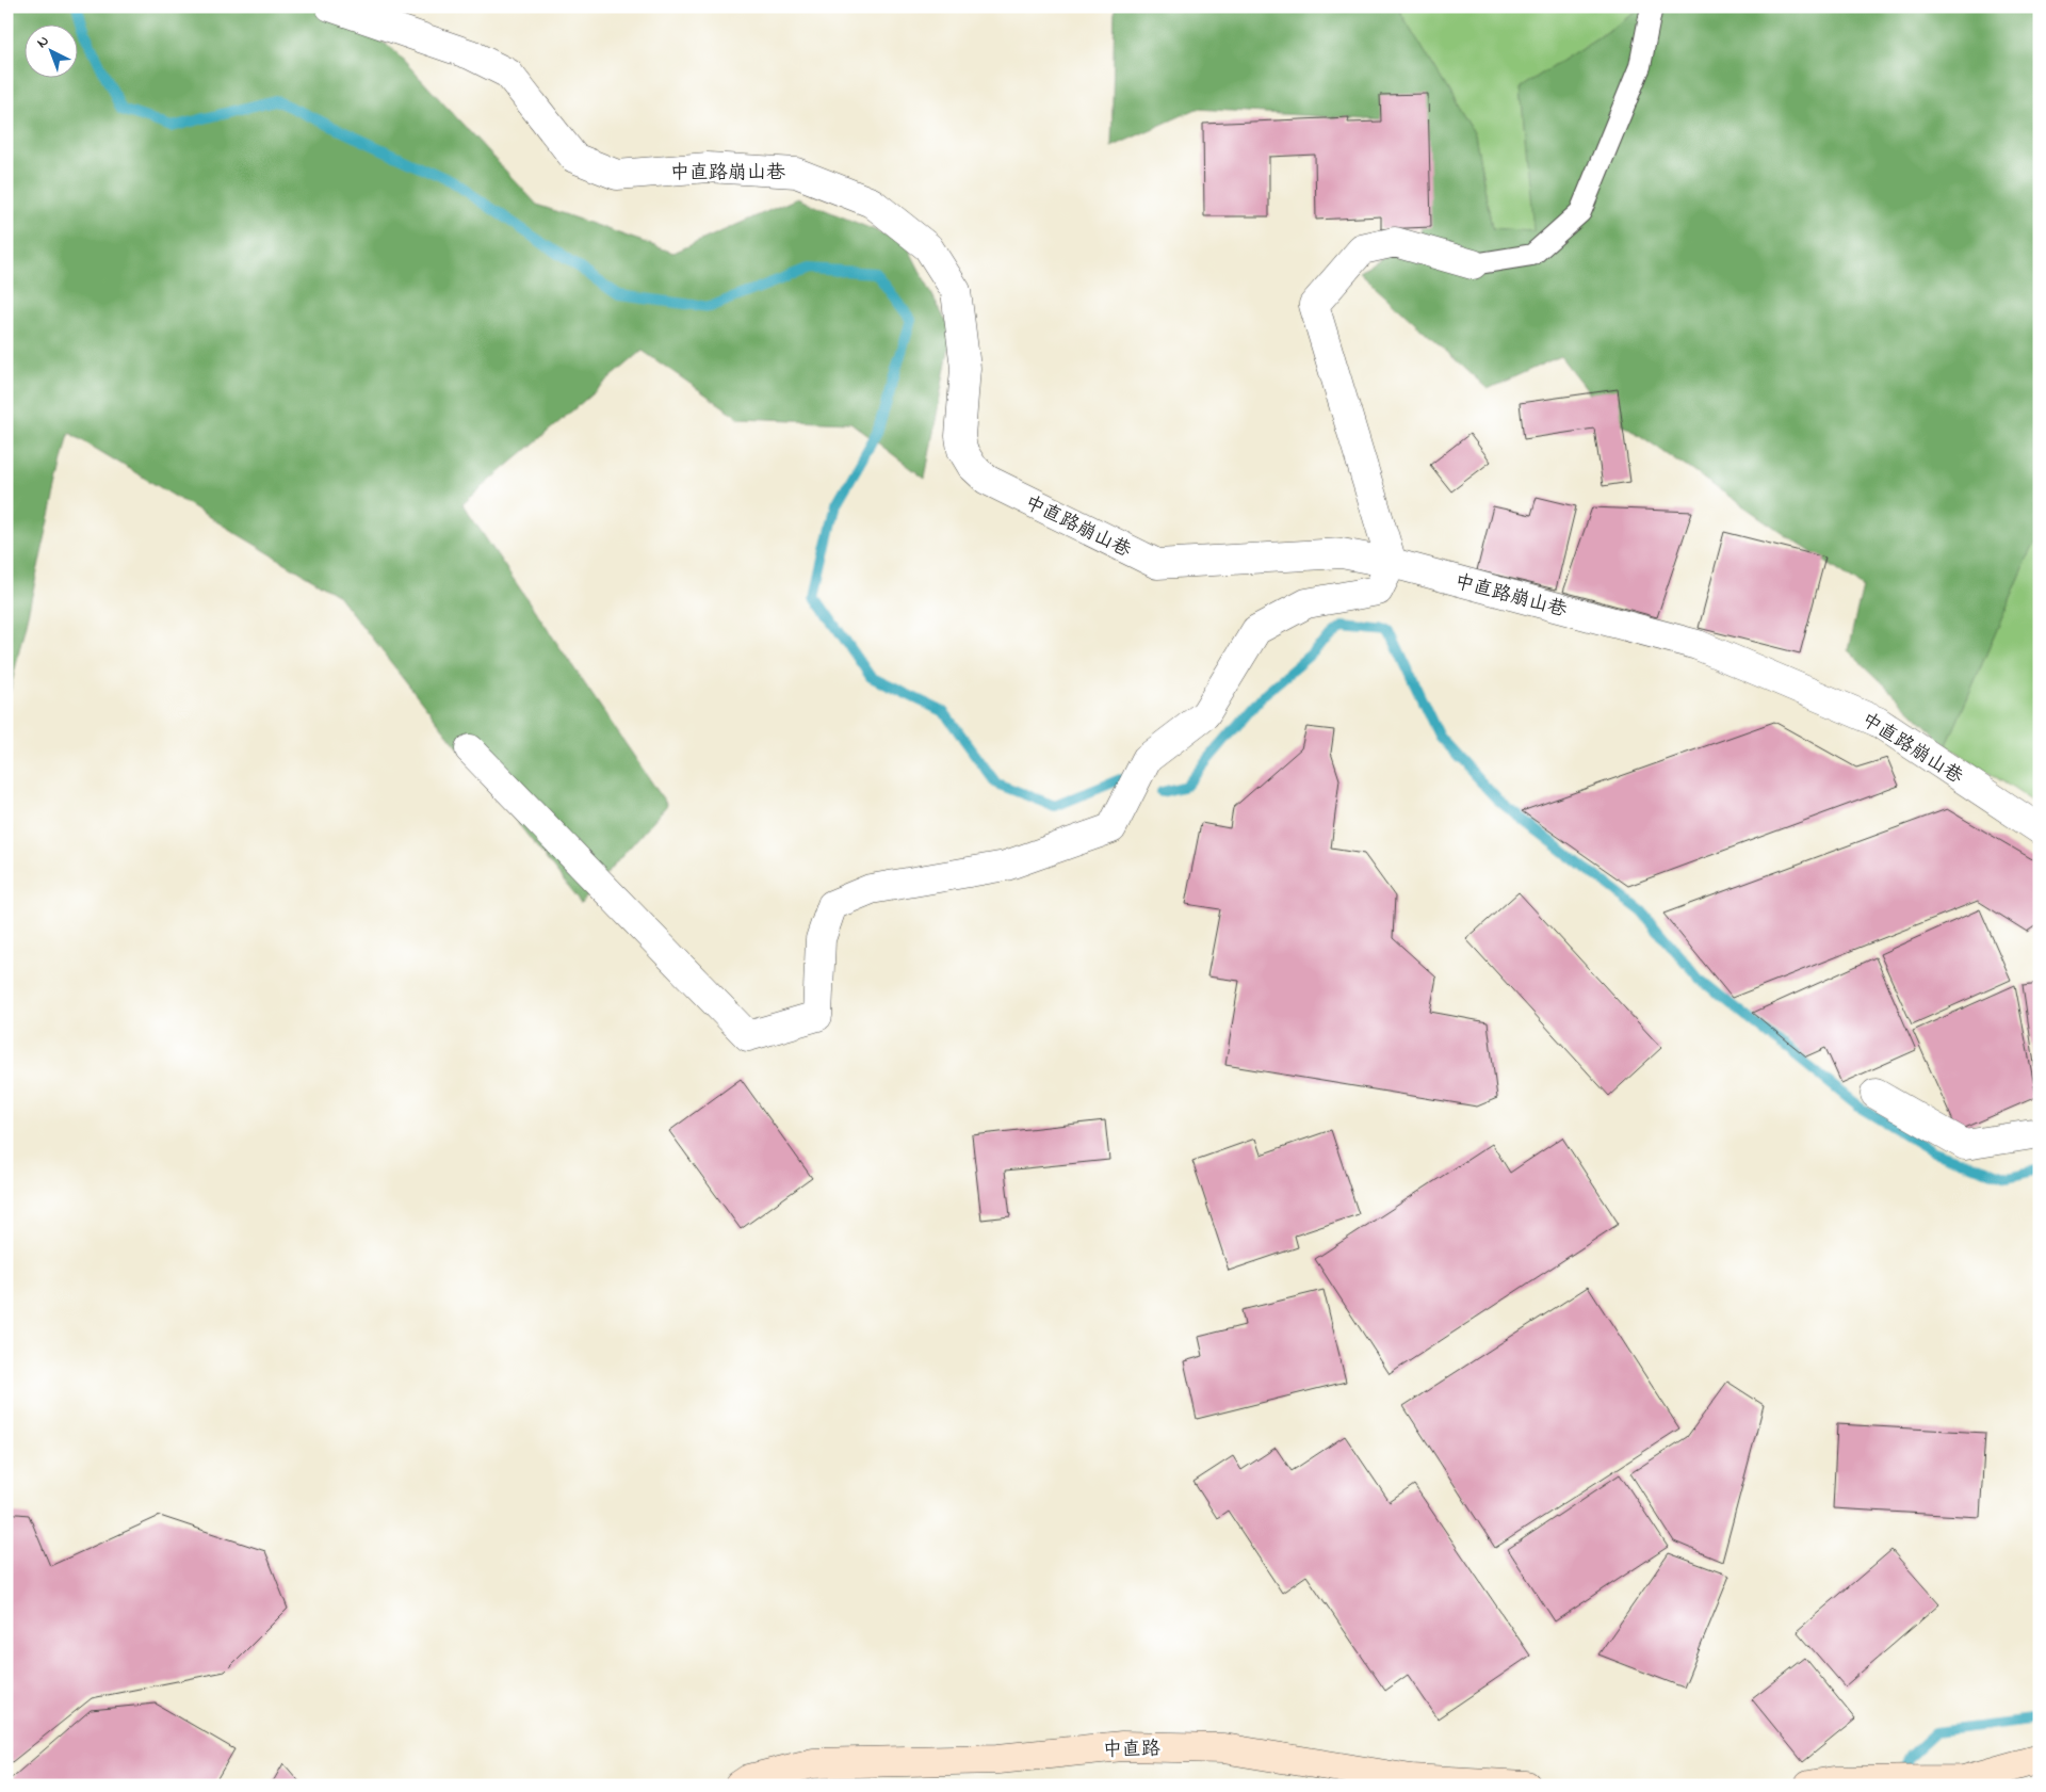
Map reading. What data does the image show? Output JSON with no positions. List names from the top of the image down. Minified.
{"streets":{"street":["中直路崩山巷","中直路"]},"north":"top left"}
